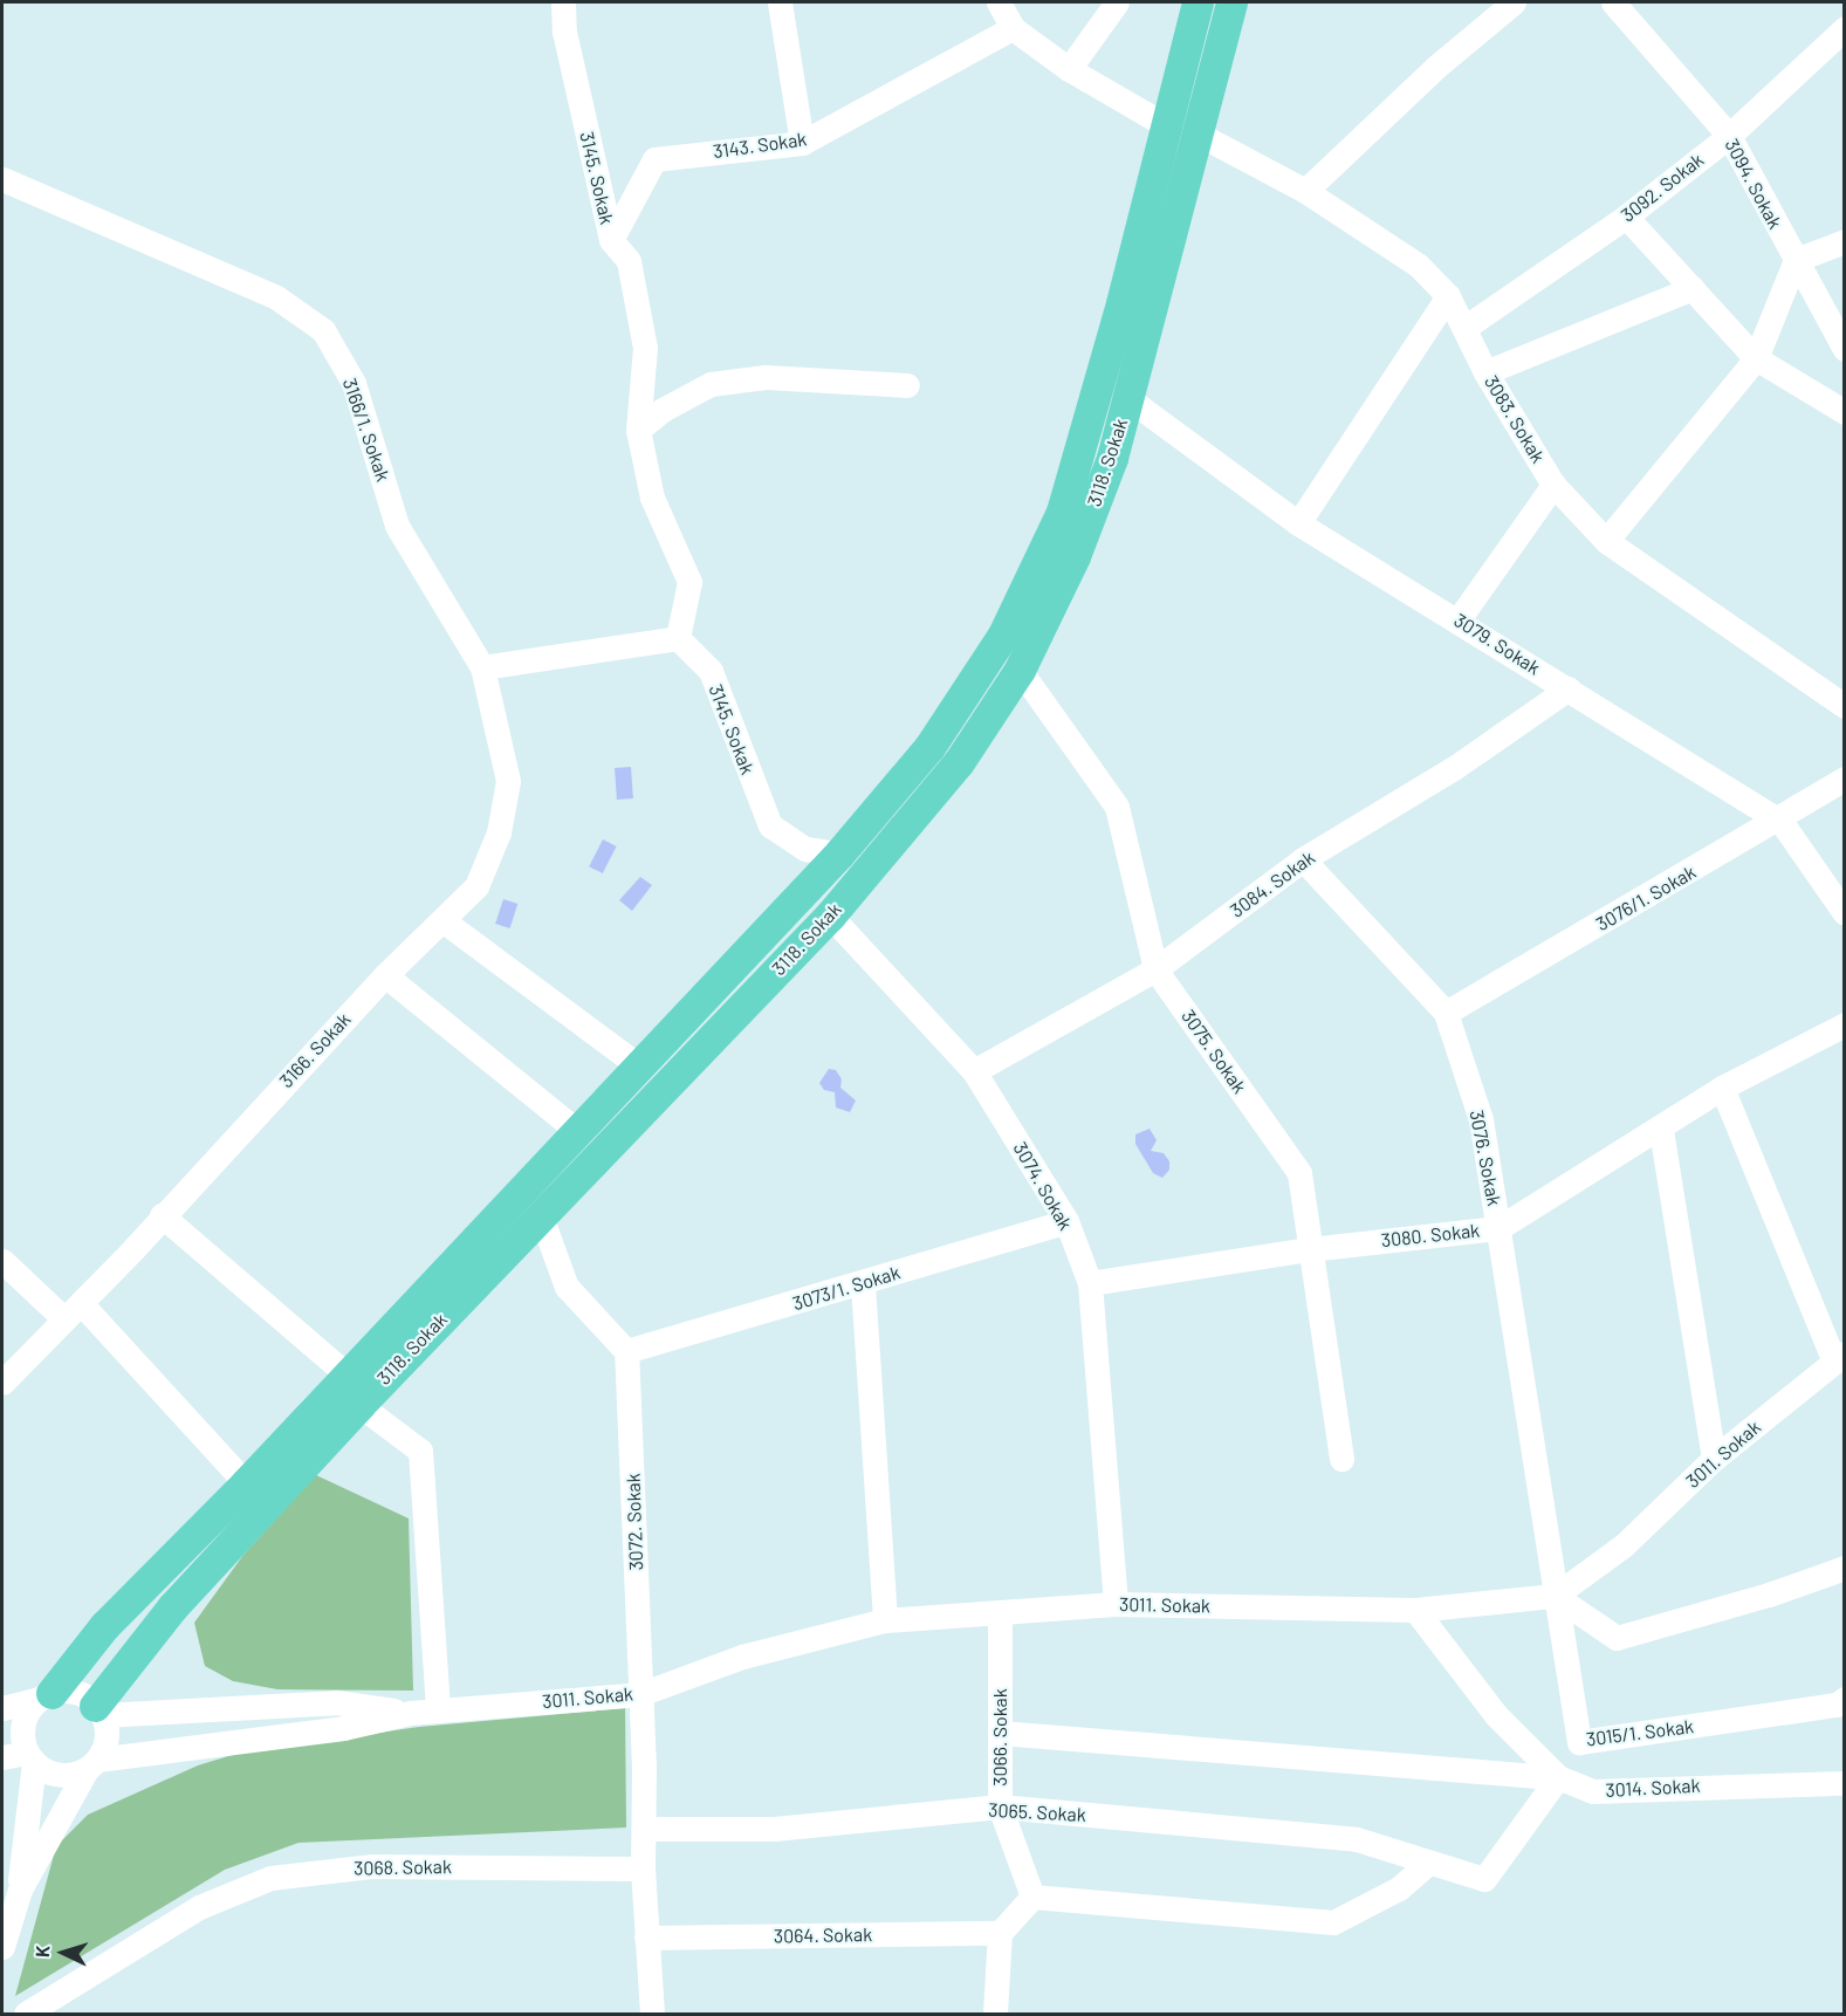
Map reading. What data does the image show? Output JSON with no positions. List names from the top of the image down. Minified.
{"streets":{"main road":["3118. Sokak"],"street":["3143. Sokak","3145. Sokak","3094. Sokak","3092. Sokak","3083. Sokak","3166/1. Sokak","3079. Sokak","3084. Sokak","3076/1. Sokak","3166. Sokak","3075. Sokak","3076. Sokak","3074. Sokak","3080. Sokak","3073/1. Sokak","3011. Sokak","3072. Sokak","3015/1. Sokak","3066. Sokak","3014. Sokak","3065. Sokak","3068. Sokak","3064. Sokak"]},"crossings":[["3143. Sokak","3145. Sokak"],["3145. Sokak","3118. Sokak"],["3094. Sokak","3092. Sokak"],["3092. Sokak","3083. Sokak"],["3083. Sokak","3118. Sokak"],["3166/1. Sokak","3166. Sokak"],["3118. Sokak","3079. Sokak"],["3118. Sokak","3075. Sokak"],["3118. Sokak","3074. Sokak"],["3118. Sokak","3011. Sokak"],["3079. Sokak","3084. Sokak"],["3079. Sokak","3076/1. Sokak"],["3084. Sokak","3075. Sokak"],["3084. Sokak","3076. Sokak"],["3084. Sokak","3074. Sokak"],["3076/1. Sokak","3076. Sokak"],["3075. Sokak","3080. Sokak"],["3076. Sokak","3080. Sokak"],["3076. Sokak","3011. Sokak"],["3076. Sokak","3015/1. Sokak"],["3074. Sokak","3080. Sokak"],["3074. Sokak","3073/1. Sokak"],["3074. Sokak","3011. Sokak"],["3073/1. Sokak","3072. Sokak"],["3011. Sokak","3072. Sokak"],["3011. Sokak","3015/1. Sokak"],["3011. Sokak","3066. Sokak"],["3011. Sokak","3014. Sokak"],["3066. Sokak","3065. Sokak"],["3014. Sokak","3065. Sokak"]],"north":"left"}
